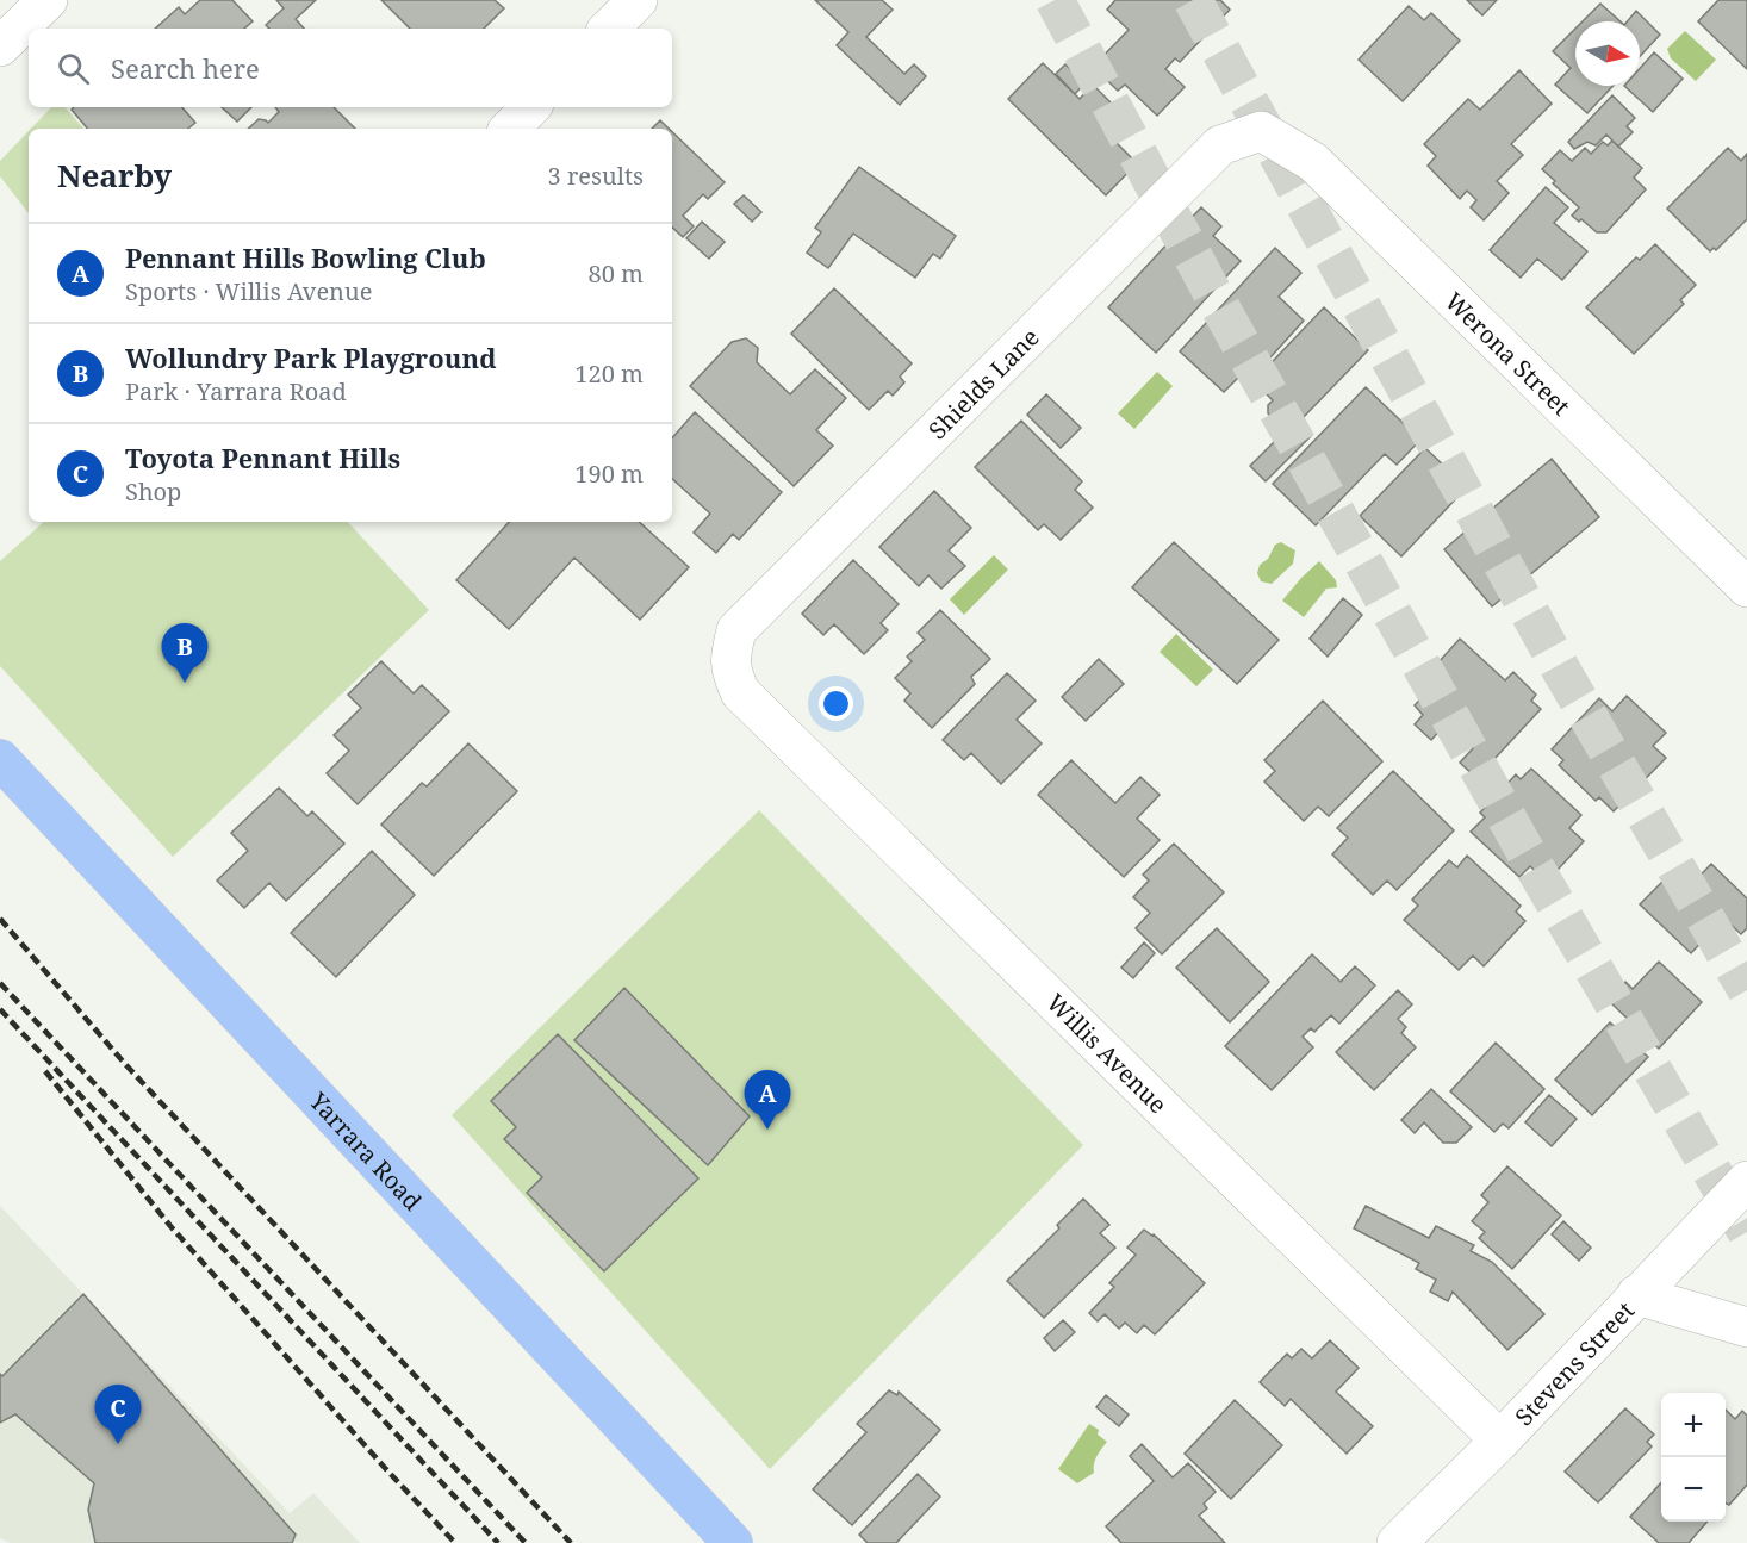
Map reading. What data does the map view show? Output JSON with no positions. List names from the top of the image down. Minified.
{"streets":{"main road":["Yarrara Road"],"street":["Werona Street","Shields Lane","Willis Avenue","Stevens Street"]},"crossings":[["Werona Street","Shields Lane"],["Shields Lane","Willis Avenue"],["Willis Avenue","Stevens Street"]],"north":"right","page":{"search":"Search here","heading":["Nearby","3 results"],"list":[{"mark":"A","name":"Pennant Hills Bowling Club","note":"Sports · Willis Avenue","value":"80 m"},{"mark":"B","name":"Wollundry Park Playground","note":"Park · Yarrara Road","value":"120 m"},{"mark":"C","name":"Toyota Pennant Hills","note":"Shop","value":"190 m"}],"pins":["B","A","C"],"map_buttons":["+","−"]}}
